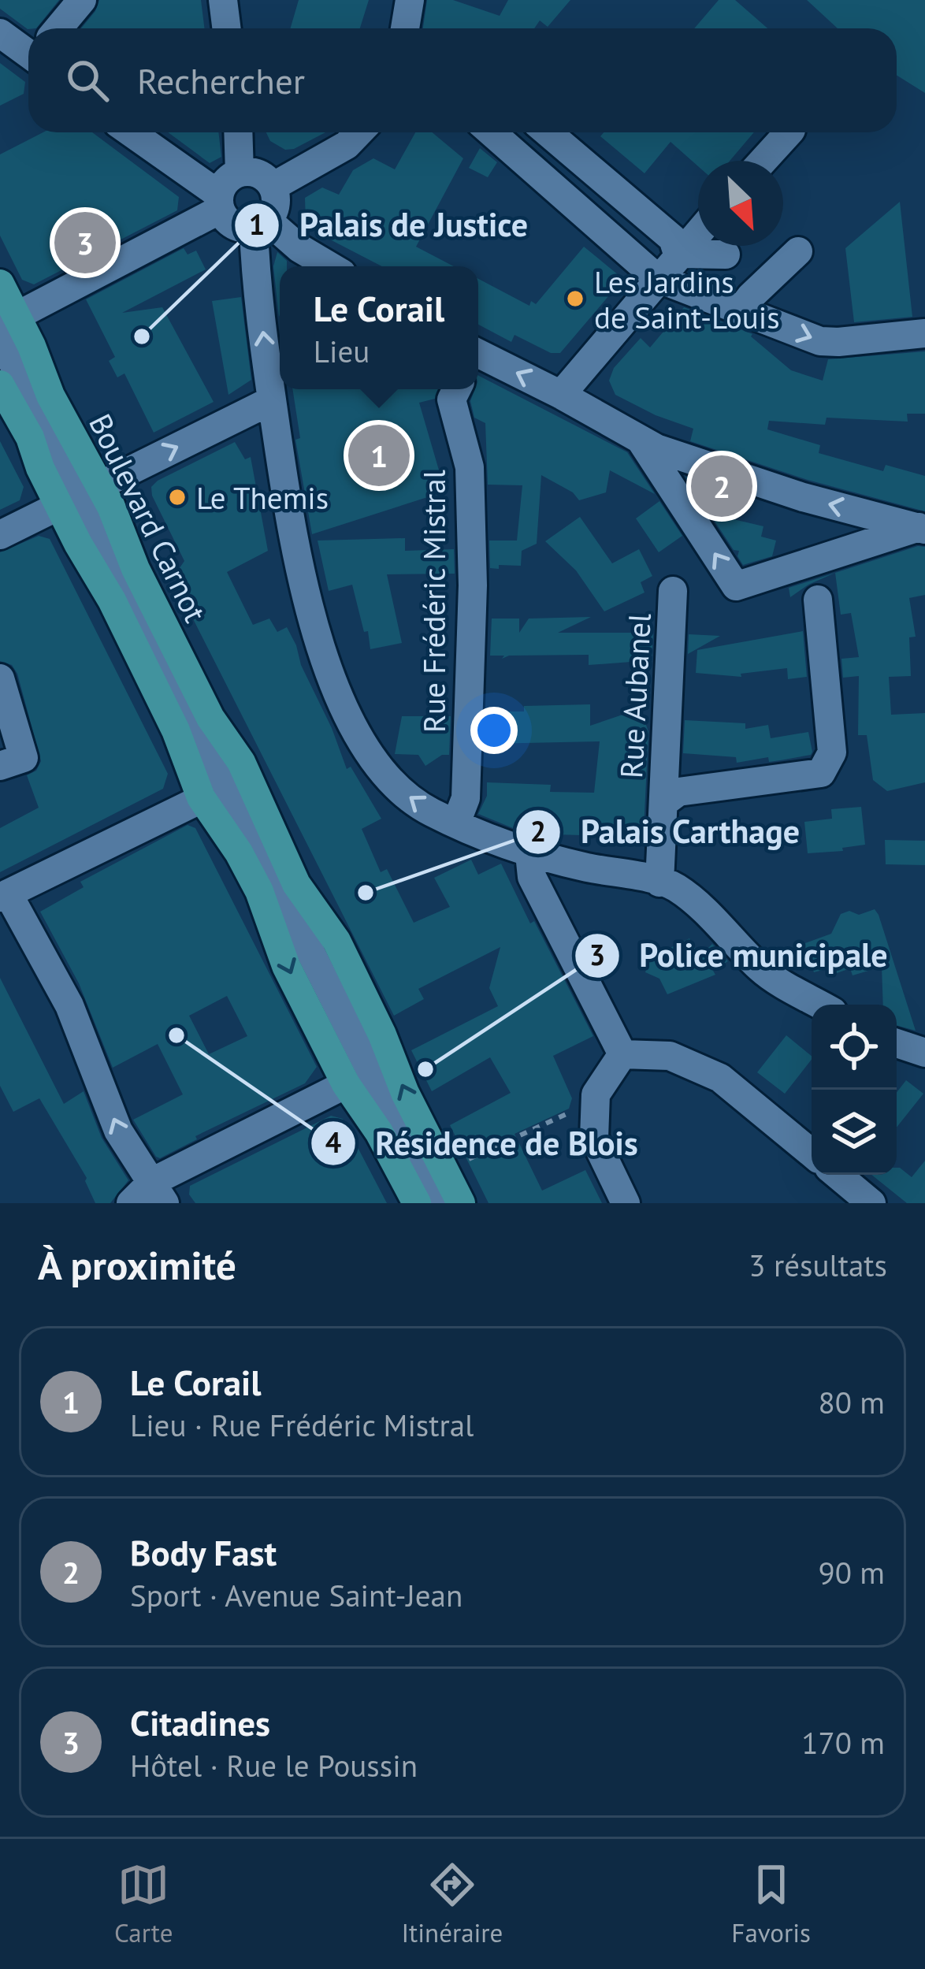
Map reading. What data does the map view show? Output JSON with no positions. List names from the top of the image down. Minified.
{"streets":{"main road":["Boulevard Carnot"],"street":["Rue Frédéric Mistral","Rue Aubanel"]},"places":["Les Jardins de Saint-Louis","Palais de Justice","Le Themis","Palais Carthage","Résidence de Blois","Police municipale"],"north":"bottom right","page":{"search":"Rechercher","pins":["3","1","2"],"popup":["Le Corail","Lieu"],"heading":["À proximité","3 résultats"],"list":[{"mark":"1","name":"Le Corail","note":"Lieu · Rue Frédéric Mistral","value":"80 m"},{"mark":"2","name":"Body Fast","note":"Sport · Avenue Saint-Jean","value":"90 m"},{"mark":"3","name":"Citadines","note":"Hôtel · Rue le Poussin","value":"170 m"}],"nav":["Carte","Itinéraire","Favoris"]}}
